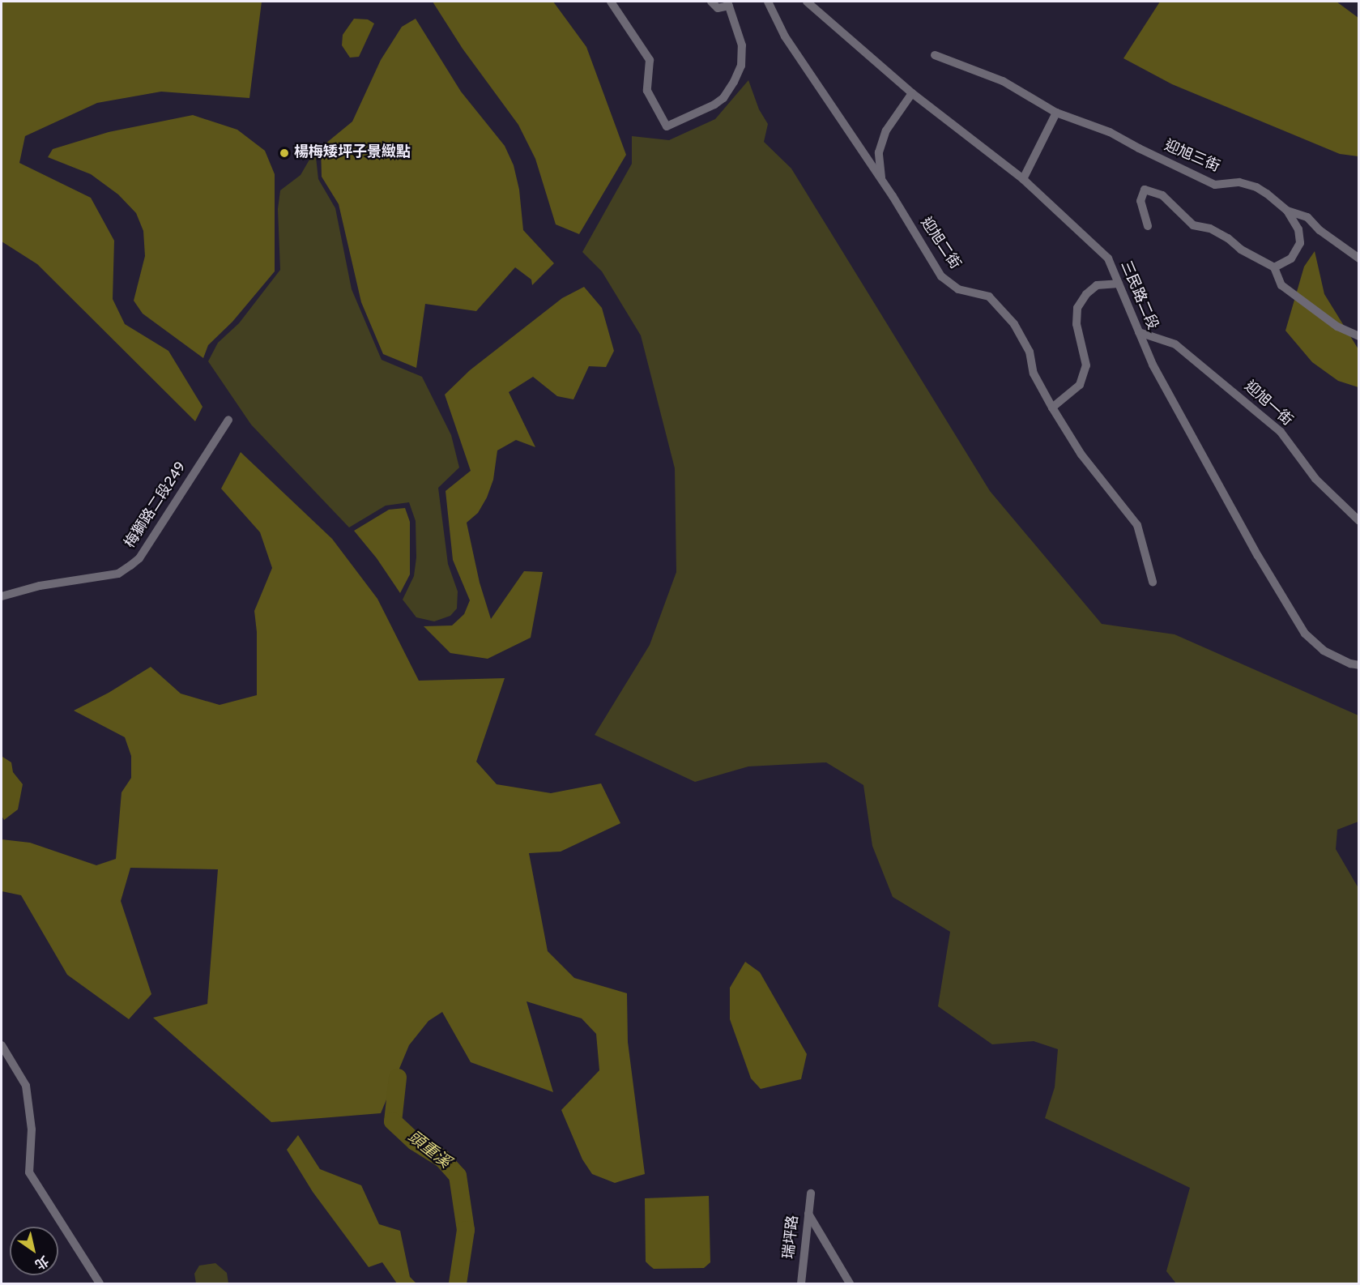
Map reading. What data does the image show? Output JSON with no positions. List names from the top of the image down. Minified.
{"streets":{"street":["迎旭三街","迎旭二街","三民路二段","迎旭一街","梅獅路二段249","瑞坪路"]},"crossings":[["三民路二段","迎旭一街"]],"water":["頭重溪"],"places":["楊梅矮坪子景緻點"],"north":"bottom right"}
